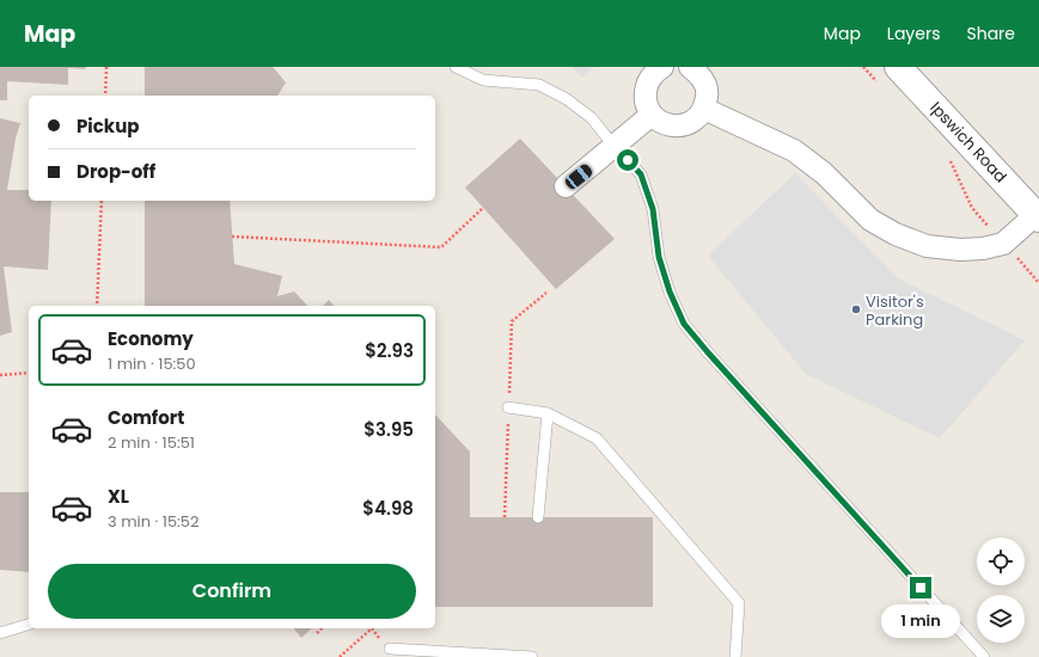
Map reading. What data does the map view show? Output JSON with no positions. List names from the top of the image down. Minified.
{"streets":{"street":["Ipswich Road"]},"places":["Visitor's Parking"],"page":{"header":"Map","nav":["Map","Layers","Share"],"banner":["Pickup","Drop-off"],"list":[{"name":"Economy","note":"1 min · 15:50","value":"$2.93"},{"name":"Comfort","note":"2 min · 15:51","value":"$3.95"},{"name":"XL","note":"3 min · 15:52","value":"$4.98"}],"buttons":"Confirm","bubble":"1 min"}}
